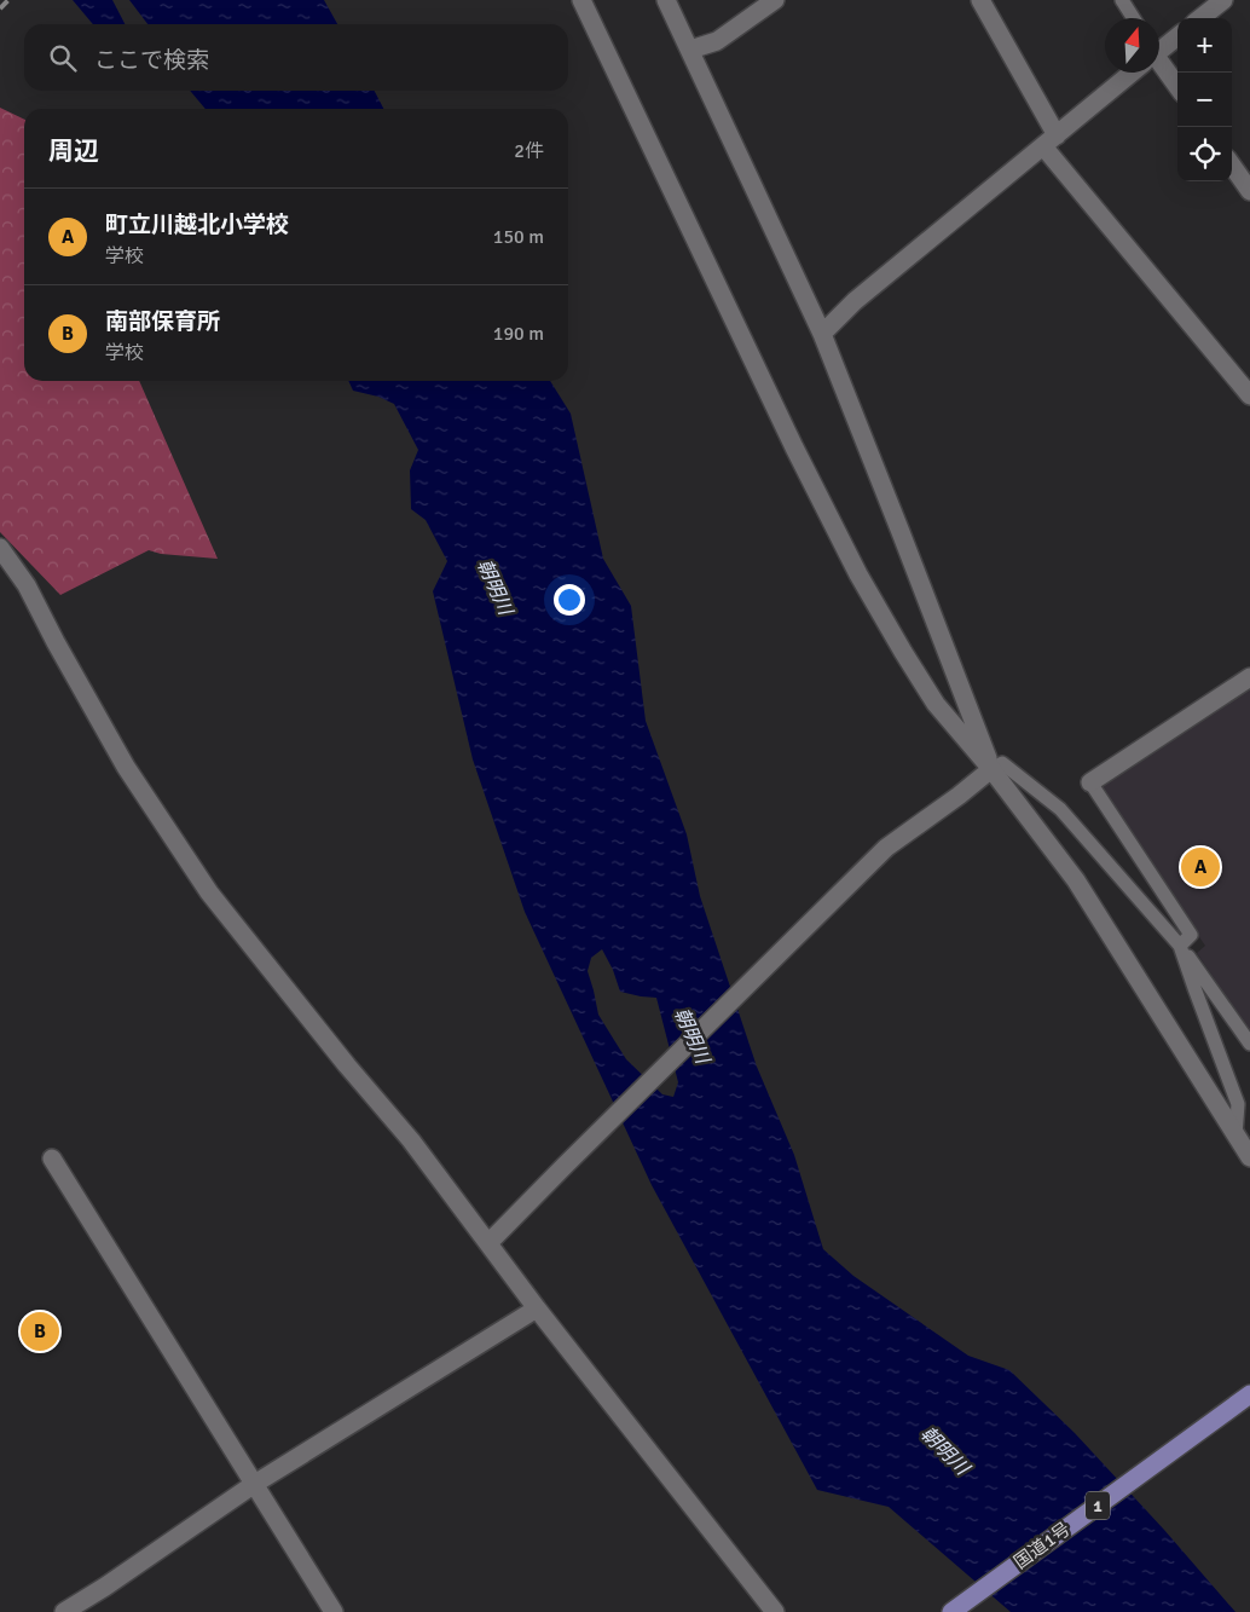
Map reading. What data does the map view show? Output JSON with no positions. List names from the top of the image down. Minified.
{"streets":{"highway":["1","国道1号"]},"water":["朝明川"],"north":"top","page":{"map_buttons":["+","−"],"search":"ここで検索","heading":["周辺","2件"],"list":[{"mark":"A","name":"町立川越北小学校","note":"学校","value":"150 m"},{"mark":"B","name":"南部保育所","note":"学校","value":"190 m"}],"pins":["A","B"]}}
